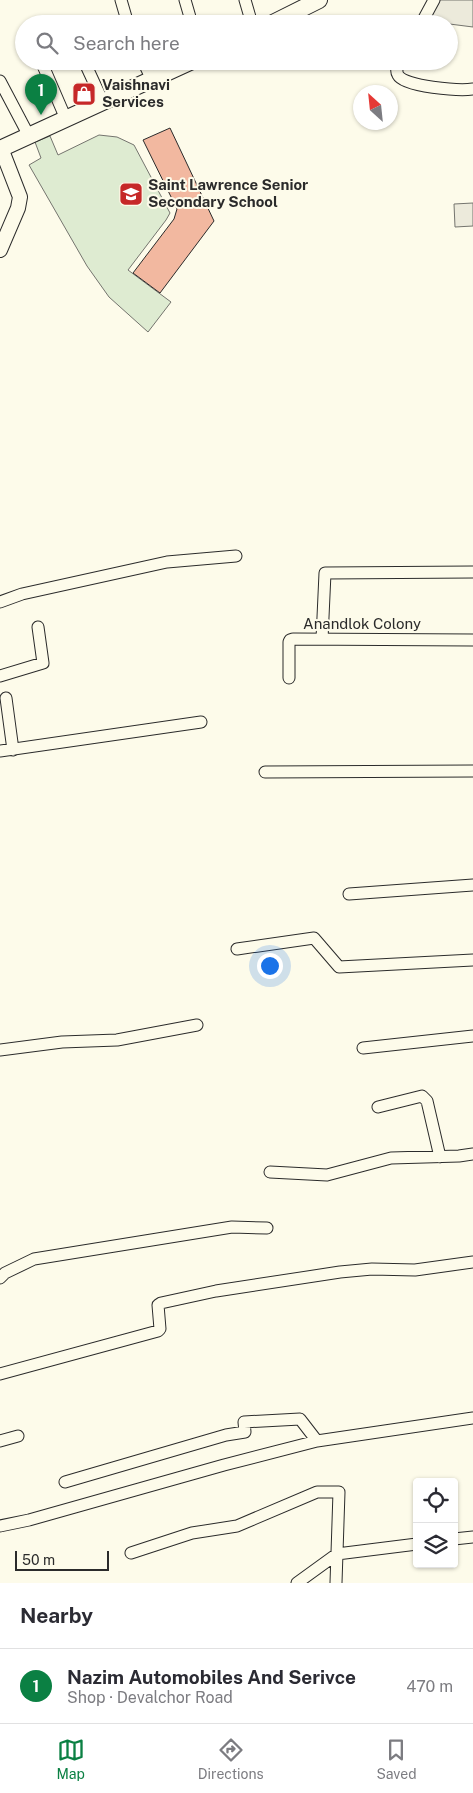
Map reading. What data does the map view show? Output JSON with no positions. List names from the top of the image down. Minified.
{"streets":{"street":["Anandlok Colony"]},"places":{"shop":["Vaishnavi Services"],"school or university":["Saint Lawrence Senior Secondary School"]},"scale_bar":"50 m","north":"top left","page":{"search":"Search here","pins":"1","scale":"50 m","heading":"Nearby","list":[{"mark":"1","name":"Nazim Automobiles And Serivce","note":"Shop · Devalchor Road","value":"470 m"}],"nav":["Map","Directions","Saved"]}}
